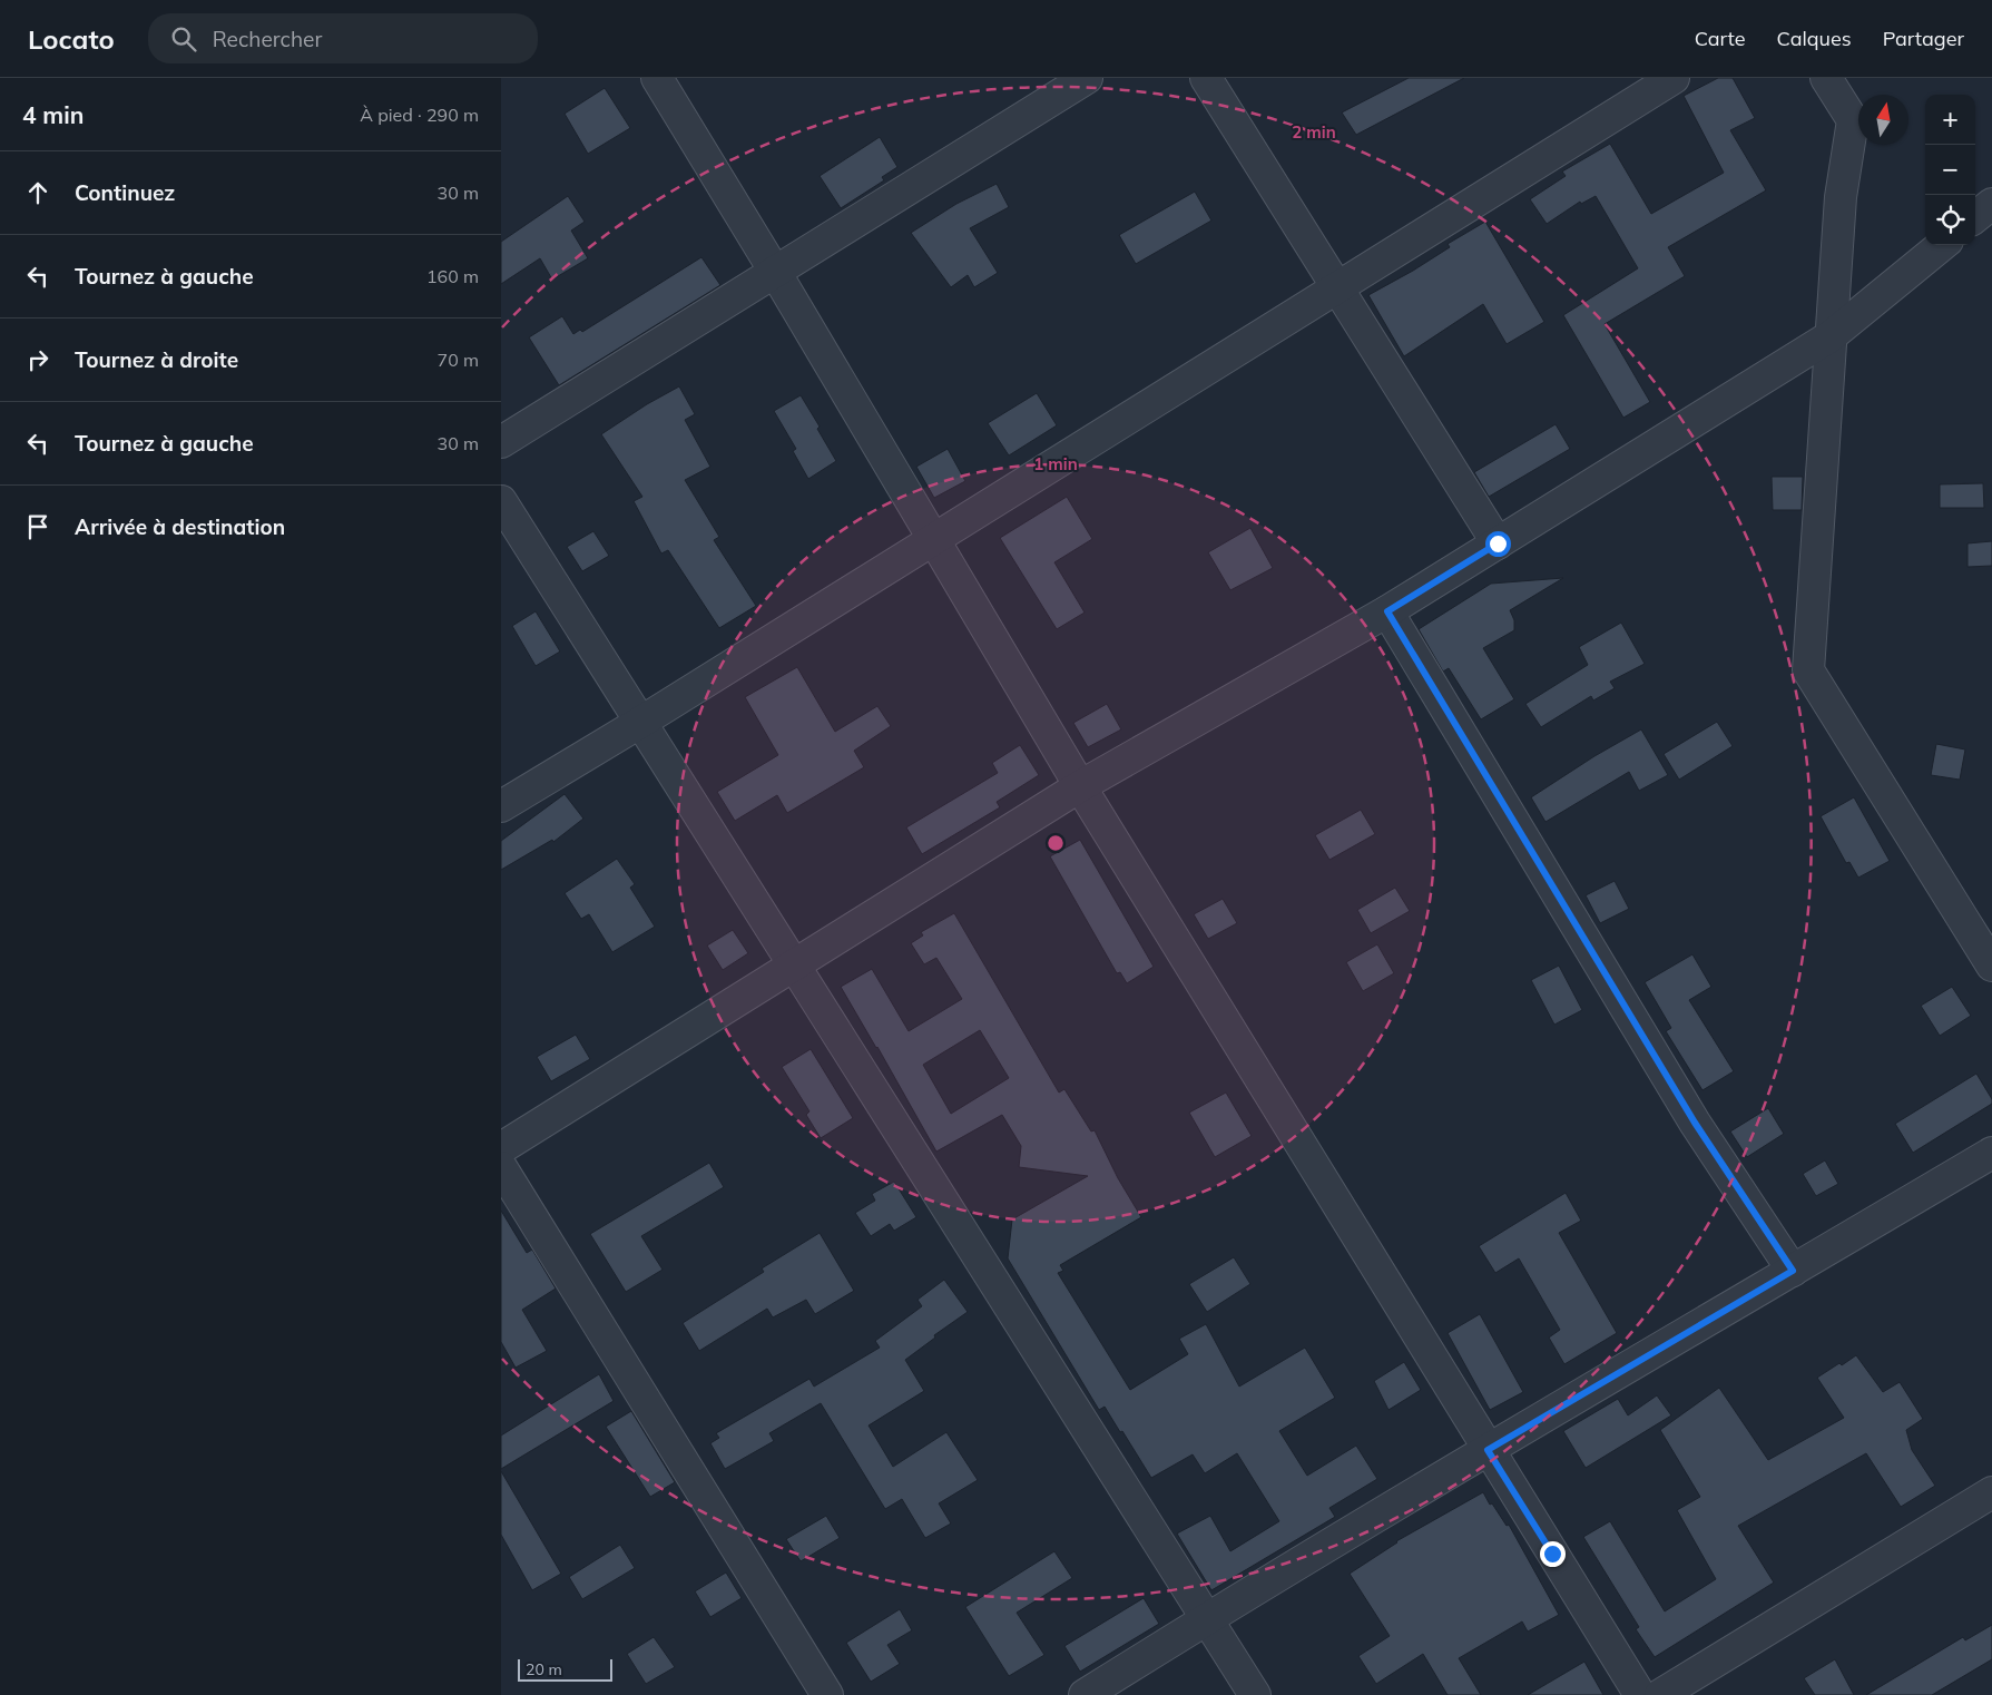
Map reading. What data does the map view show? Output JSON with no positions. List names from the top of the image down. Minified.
{"scale_bar":"20 m","north":"top","page":{"header":"Locato","search":"Rechercher","nav":["Carte","Calques","Partager"],"heading":["4 min","À pied · 290 m"],"map_buttons":["+","−"],"list":[["Continuez","30 m"],["Tournez à gauche","160 m"],["Tournez à droite","70 m"],["Tournez à gauche","30 m"],"Arrivée à destination"],"scale":"20 m"},"rings":["2 min","1 min"]}
